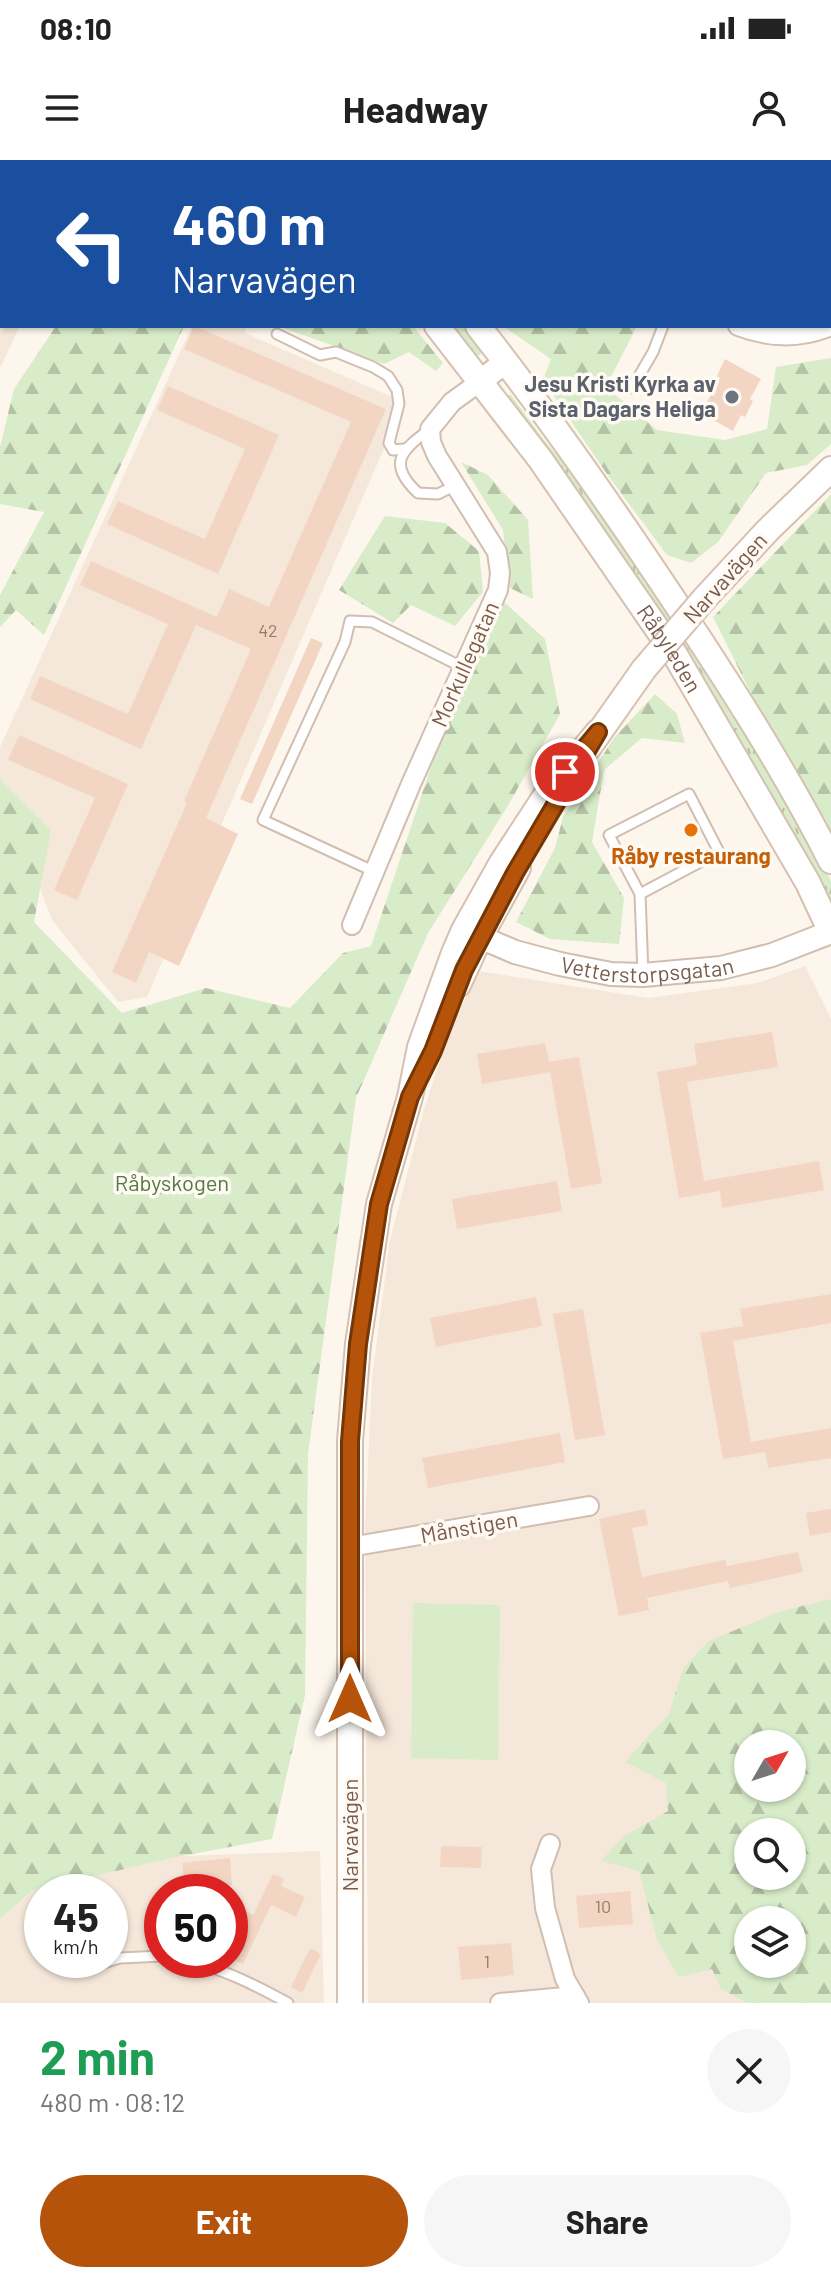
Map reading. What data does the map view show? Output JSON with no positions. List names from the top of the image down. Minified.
{"streets":{"main road":["Narvavägen","Råbyleden"],"street":["Morkullegatan","Vetterstorpsgatan","Månstigen"]},"crossings":[["Narvavägen","Vetterstorpsgatan"],["Narvavägen","Månstigen"],["Råbyleden","Vetterstorpsgatan"]],"parks":["Råbyskogen"],"places":["Jesu Kristi Kyrka av Sista Dagars Heliga","Råby restaurang"],"house_numbers":["42","10","1"],"north":"top right","page":{"status":"08:10","header":"Headway","turn":["460 m","Narvavägen"],"speed":"45 km/h","limit":"50","heading":["2 min","480 m · 08:12"],"buttons":["Exit","Share"]}}
